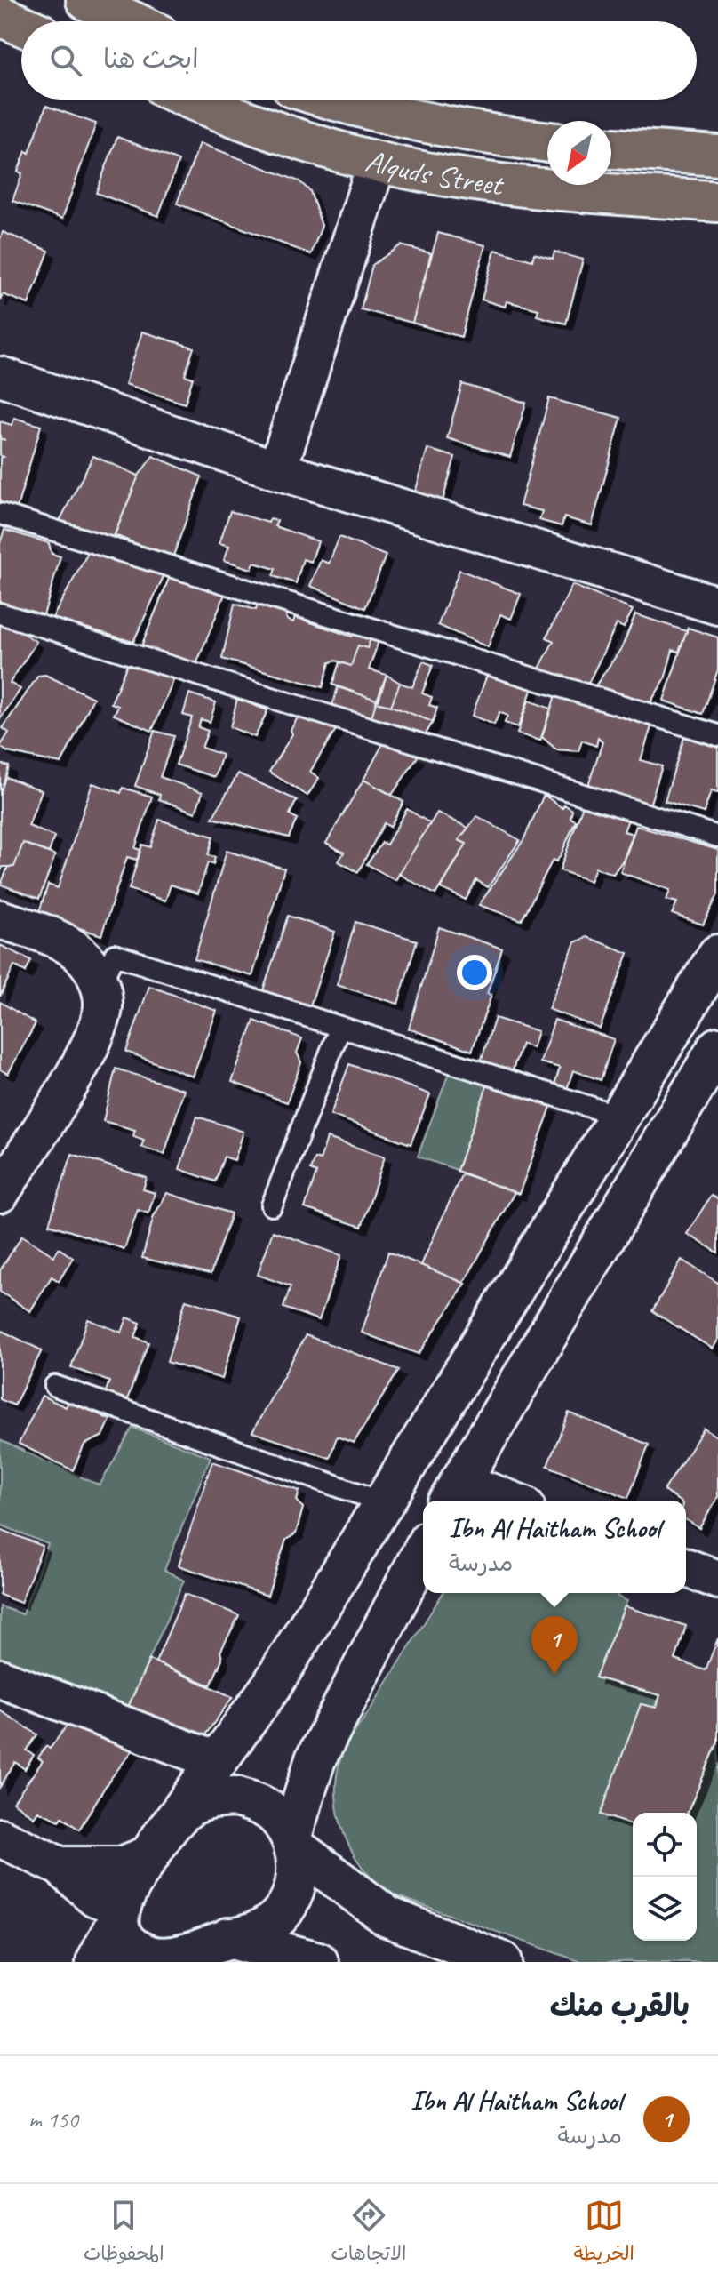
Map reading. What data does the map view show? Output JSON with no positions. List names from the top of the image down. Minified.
{"streets":{"main road":["Alquds Street"]},"north":"bottom left","page":{"search":"ابحث هنا","popup":["Ibn Al Haitham School","مدرسة"],"pins":"1","heading":"بالقرب منك","list":[{"mark":"1","name":"Ibn Al Haitham School","note":"مدرسة","value":"150 m"}],"nav":["الخريطة","الاتجاهات","المحفوظات"]}}
